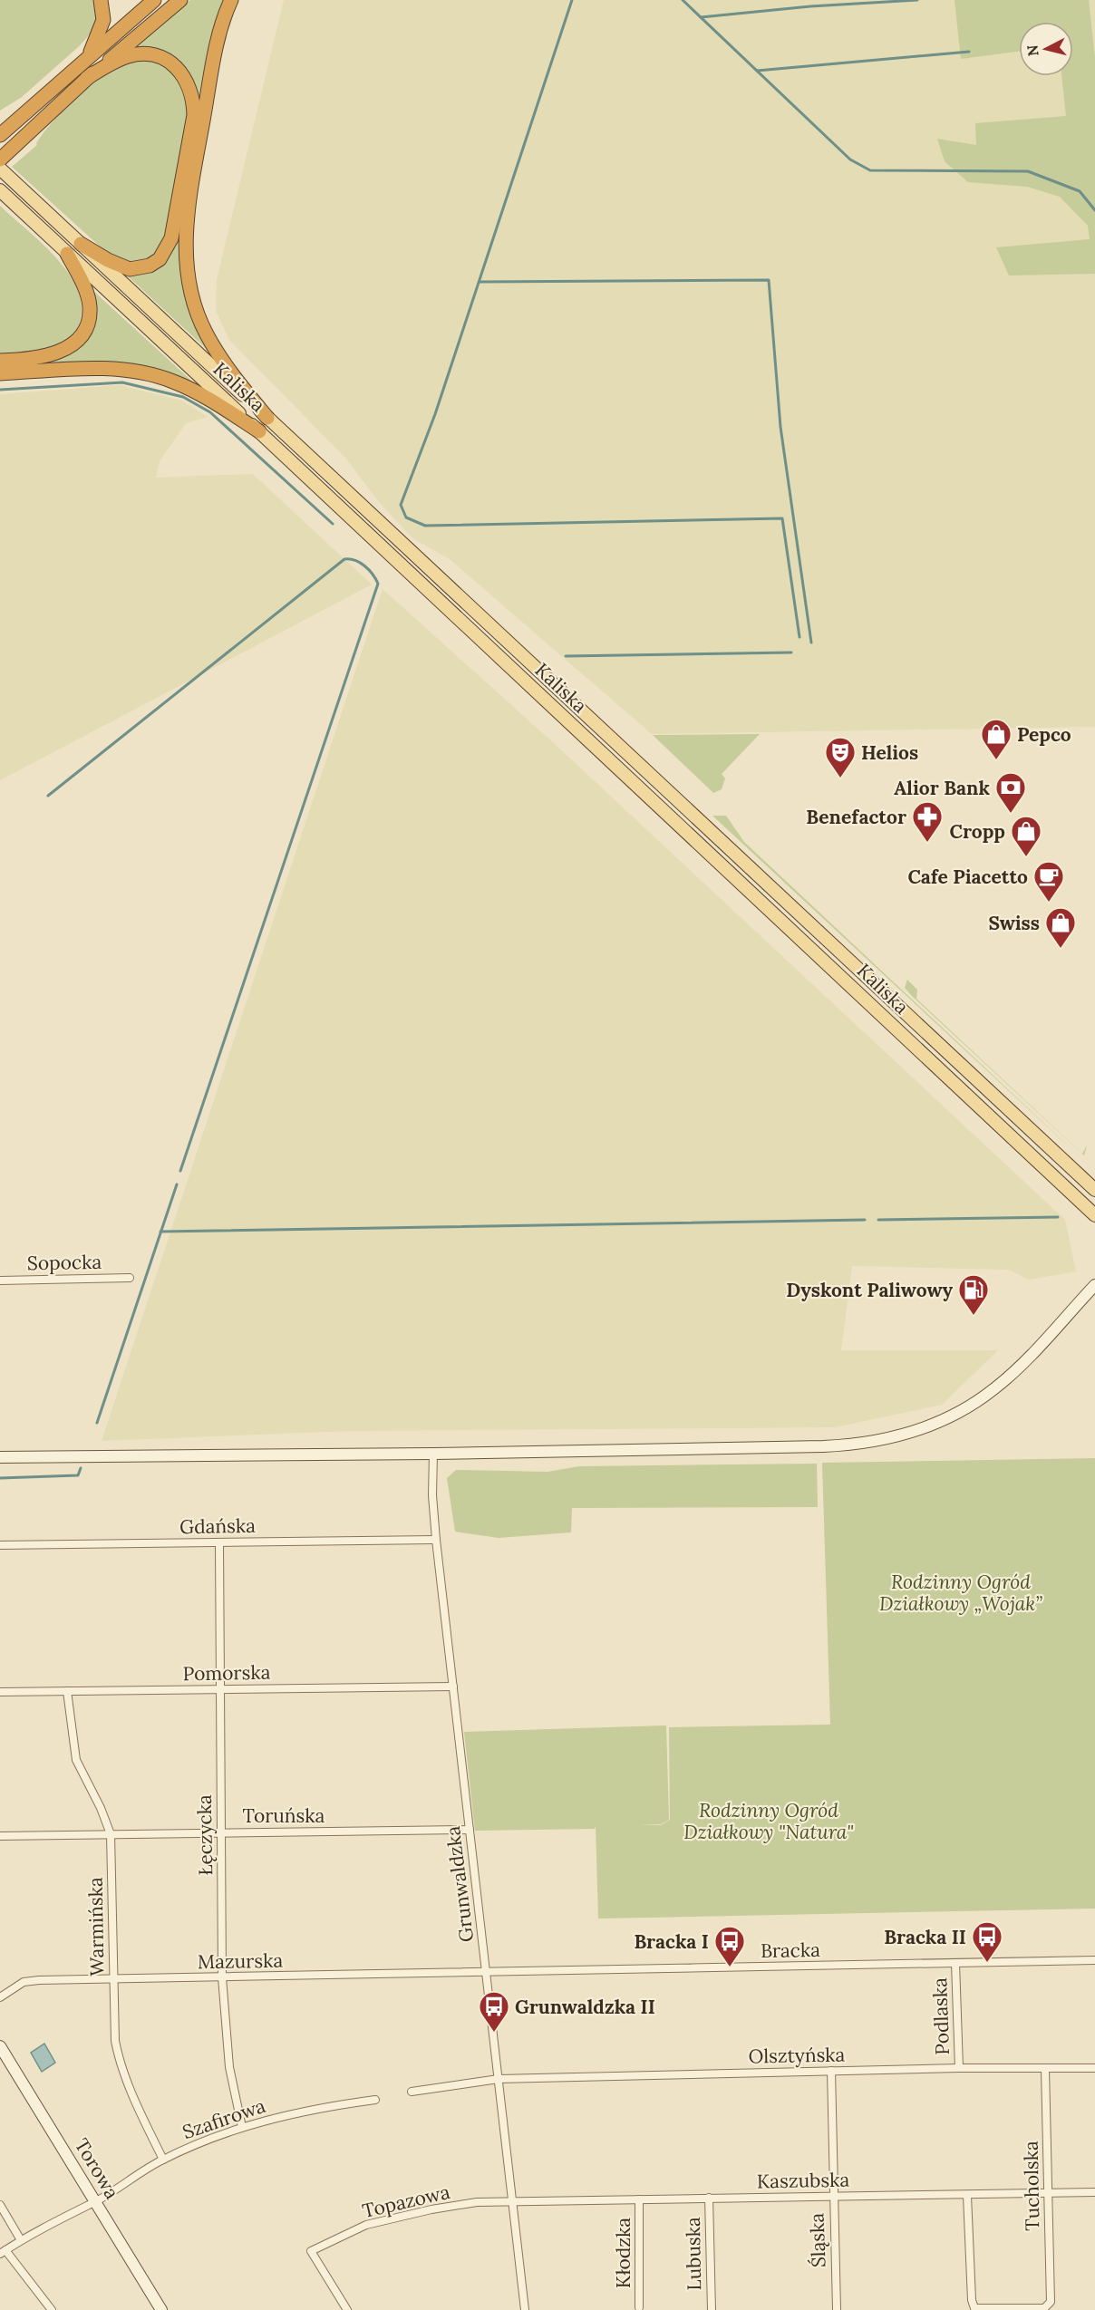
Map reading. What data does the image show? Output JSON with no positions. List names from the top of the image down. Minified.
{"streets":{"main road":["Kaliska"],"street":["Sopocka","Gdańska","Pomorska","Toruńska","Łęczycka","Grunwaldzka","Warmińska","Bracka","Mazurska","Podlaska","Olsztyńska","Szafirowa","Torowa","Kaszubska","Tucholska","Topazowa","Śląska","Kłodzka","Lubuska"]},"crossings":[["Gdańska","Łęczycka"],["Gdańska","Grunwaldzka"],["Pomorska","Łęczycka"],["Pomorska","Grunwaldzka"],["Pomorska","Warmińska"],["Toruńska","Łęczycka"],["Toruńska","Grunwaldzka"],["Toruńska","Warmińska"],["Łęczycka","Mazurska"],["Łęczycka","Szafirowa"],["Grunwaldzka","Bracka"],["Grunwaldzka","Mazurska"],["Grunwaldzka","Olsztyńska"],["Grunwaldzka","Kaszubska"],["Grunwaldzka","Topazowa"],["Warmińska","Mazurska"],["Warmińska","Szafirowa"],["Bracka","Mazurska"],["Bracka","Podlaska"],["Podlaska","Olsztyńska"],["Olsztyńska","Tucholska"],["Olsztyńska","Śląska"],["Szafirowa","Torowa"],["Kaszubska","Tucholska"],["Kaszubska","Topazowa"],["Kaszubska","Śląska"],["Kaszubska","Kłodzka"],["Kaszubska","Lubuska"]],"parks":["Rodzinny Ogród Działkowy „Wojak”","Rodzinny Ogród Działkowy \"Natura\""],"places":{"shop":["Pepco","Cropp","Swiss"],"theatre":["Helios"],"bank":["Alior Bank"],"pharmacy":["Benefactor"],"cafe":["Cafe Piacetto"],"fuel station":["Dyskont Paliwowy"],"bus stop":["Bracka II","Bracka I","Grunwaldzka II"]},"north":"left"}
